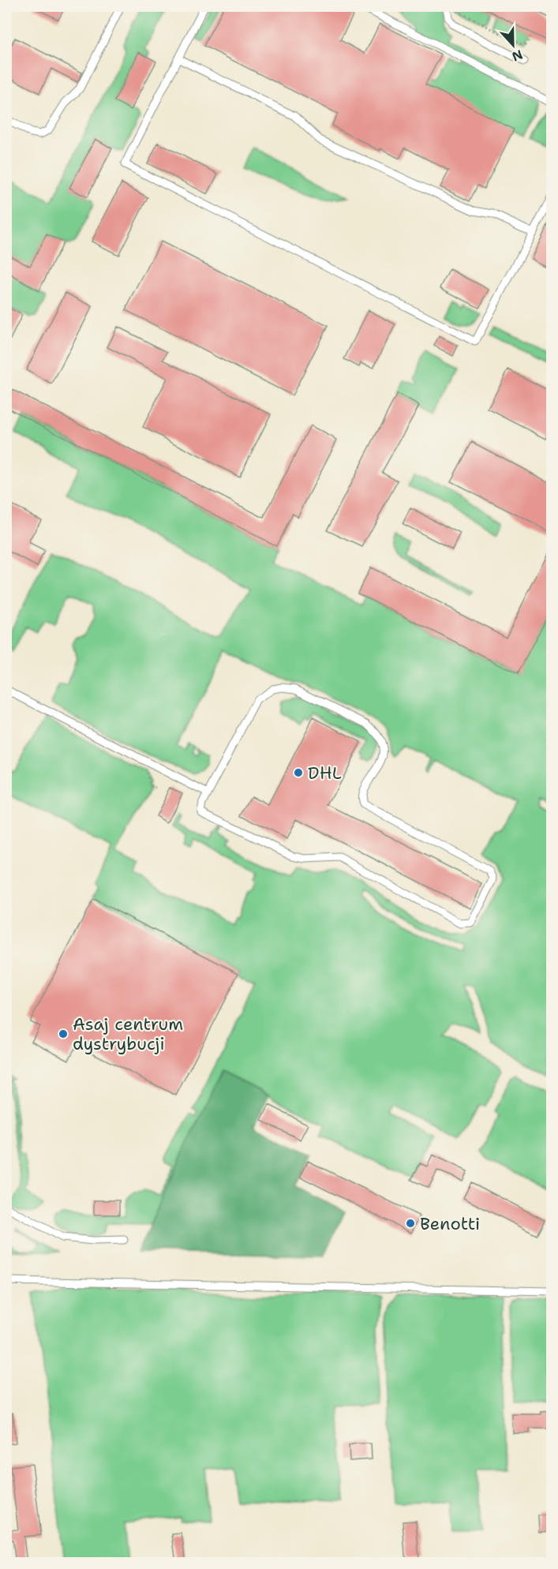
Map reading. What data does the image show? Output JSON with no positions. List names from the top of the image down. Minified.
{"places":["DHL","Asaj centrum dystrybucji","Benotti"],"north":"bottom"}
